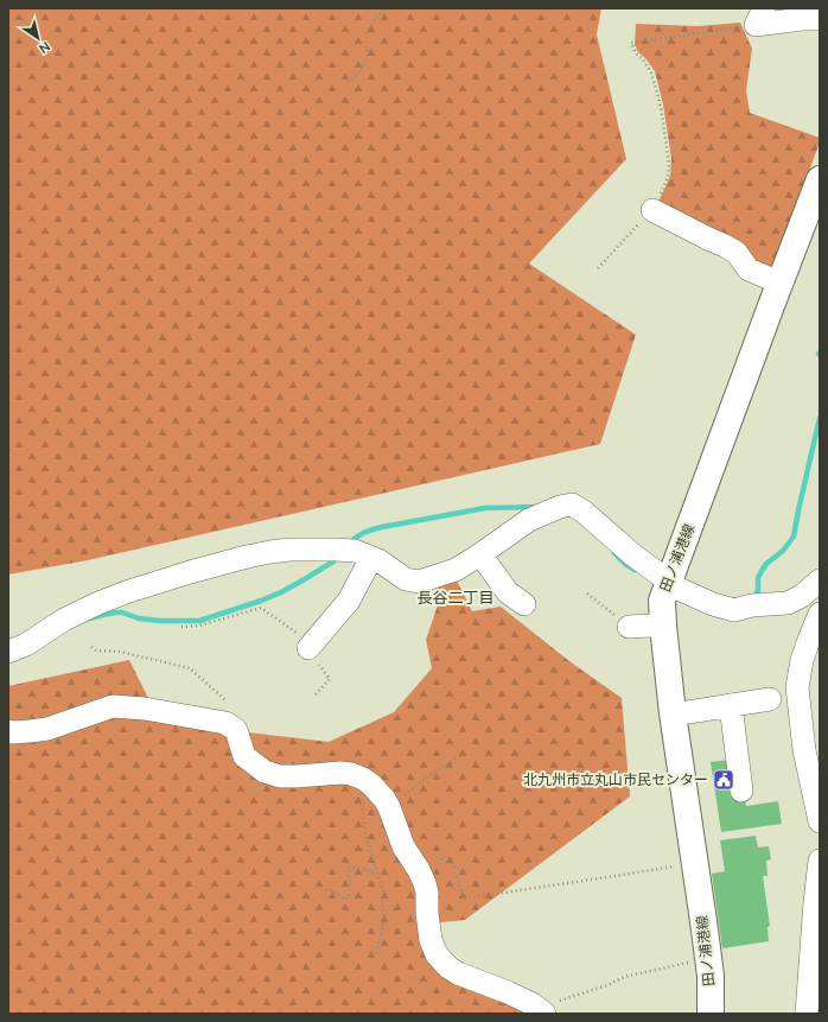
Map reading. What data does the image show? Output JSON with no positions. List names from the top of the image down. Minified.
{"streets":{"main road":["田ノ浦港線"]},"districts":["長谷二丁目"],"places":{"public building":["北九州市立丸山市民センター"]},"north":"bottom right"}
